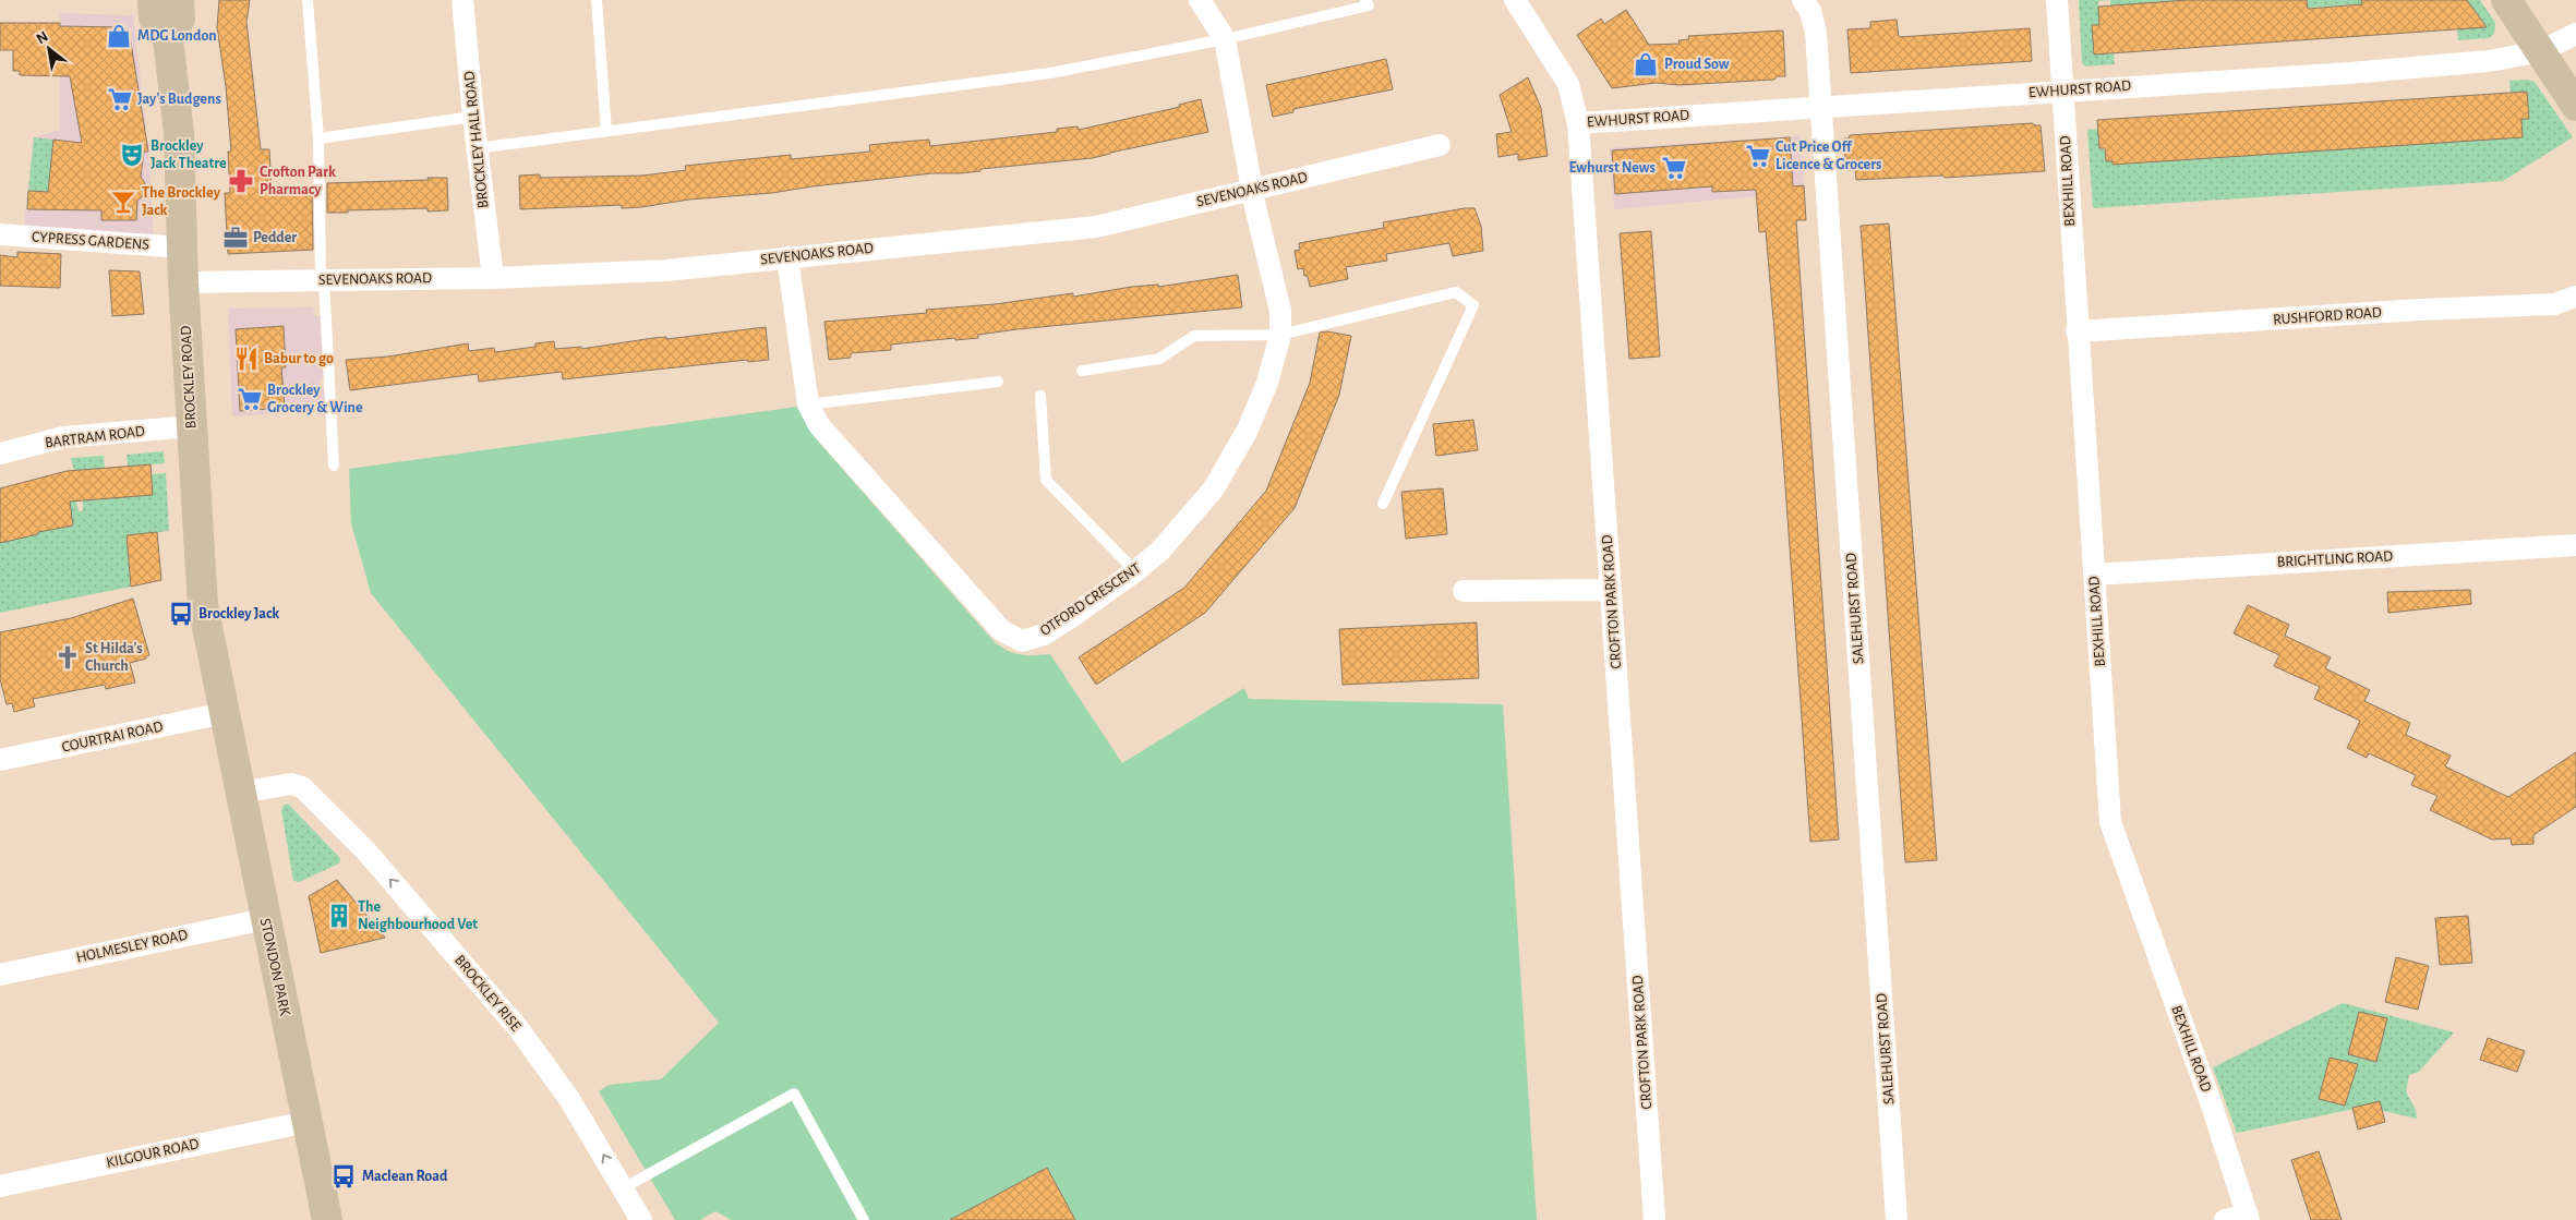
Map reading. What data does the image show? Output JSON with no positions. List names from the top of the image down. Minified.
{"streets":{"main road":["BROCKLEY ROAD","STONDON PARK"],"street":["EWHURST ROAD","BROCKLEY HALL ROAD","BEXHILL ROAD","SEVENOAKS ROAD","CYPRESS GARDENS","RUSHFORD ROAD","BARTRAM ROAD","BRIGHTLING ROAD","OTFORD CRESCENT","CROFTON PARK ROAD","SALEHURST ROAD","COURTRAI ROAD","HOLMESLEY ROAD","BROCKLEY RISE","KILGOUR ROAD"]},"crossings":[["EWHURST ROAD","BEXHILL ROAD"],["EWHURST ROAD","CROFTON PARK ROAD"],["EWHURST ROAD","SALEHURST ROAD"],["BROCKLEY HALL ROAD","SEVENOAKS ROAD"],["BEXHILL ROAD","RUSHFORD ROAD"],["BEXHILL ROAD","BRIGHTLING ROAD"],["SEVENOAKS ROAD","BROCKLEY ROAD"],["SEVENOAKS ROAD","OTFORD CRESCENT"],["CYPRESS GARDENS","BROCKLEY ROAD"],["BROCKLEY ROAD","BARTRAM ROAD"],["BROCKLEY ROAD","COURTRAI ROAD"],["BROCKLEY ROAD","STONDON PARK"],["COURTRAI ROAD","STONDON PARK"],["HOLMESLEY ROAD","STONDON PARK"],["STONDON PARK","BROCKLEY RISE"],["STONDON PARK","KILGOUR ROAD"]],"one_way":["BROCKLEY RISE"],"places":{"shop":["MDG London","Proud Sow"],"supermarket":["Jay's Budgens","Cut Price Off Licence & Grocers","Ewhurst News","Brockley Grocery & Wine"],"theatre":["Brockley Jack Theatre"],"pharmacy":["Crofton Park Pharmacy"],"bar":["The Brockley Jack"],"office":["Pedder"],"restaurant":["Babur to go"],"bus stop":["Brockley Jack","Maclean Road"],"church":["St Hilda's Church"],"building":["The Neighbourhood Vet"]},"north":"top left"}
